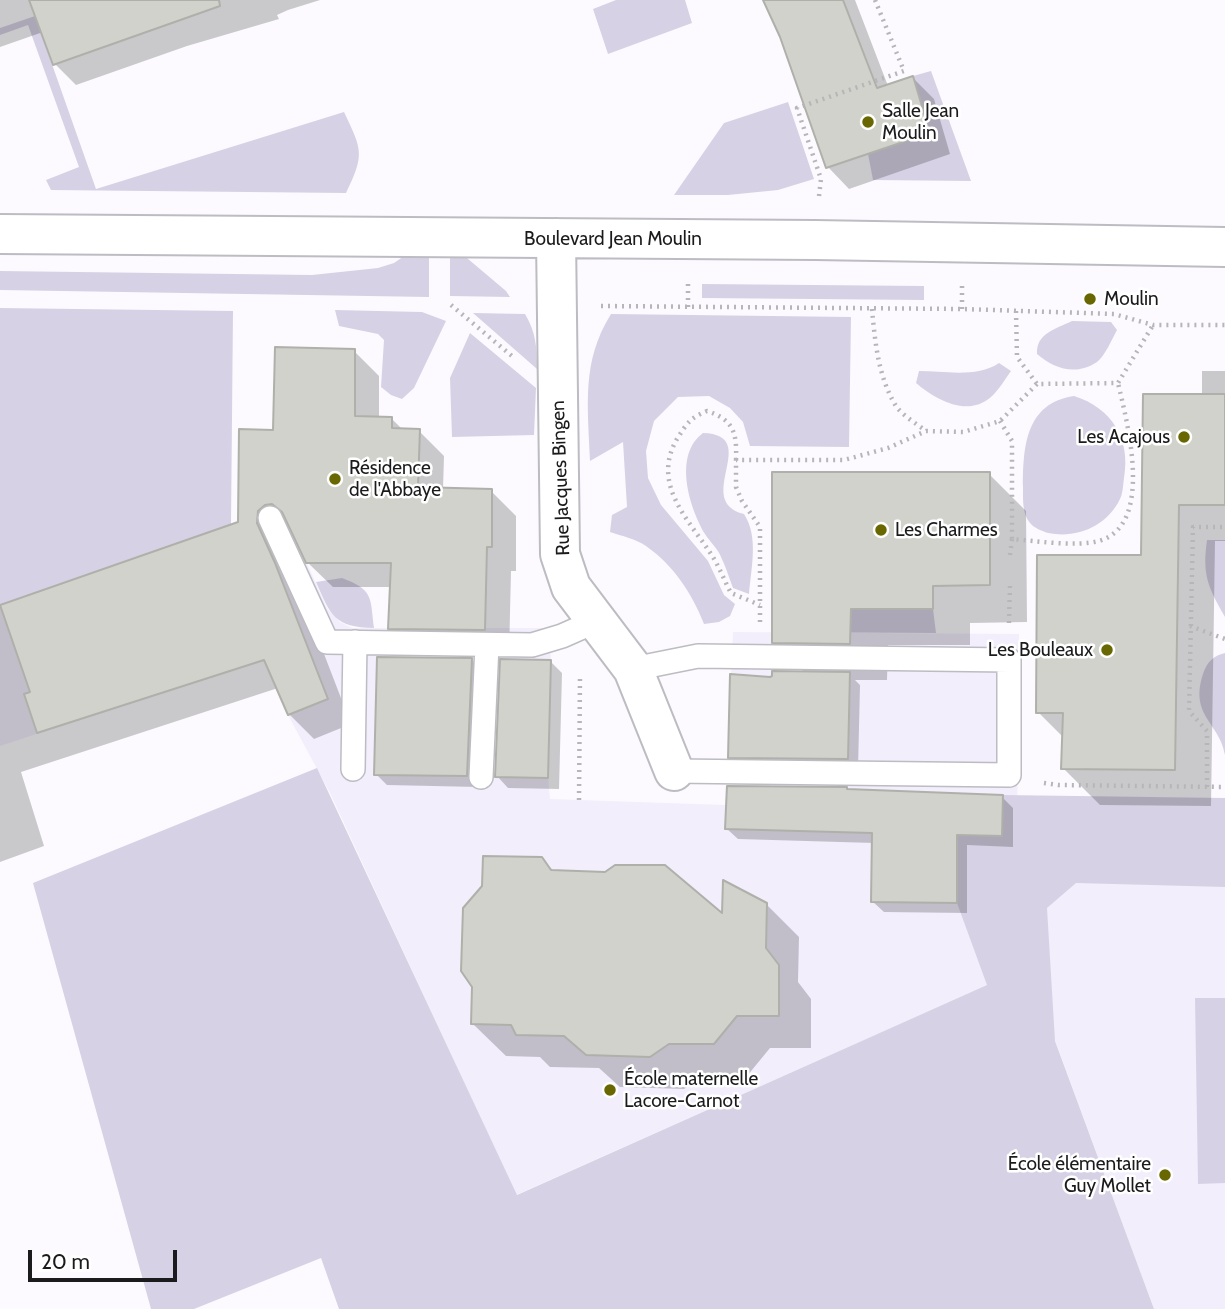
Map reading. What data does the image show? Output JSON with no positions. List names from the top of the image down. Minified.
{"streets":{"street":["Boulevard Jean Moulin","Rue Jacques Bingen"]},"crossings":[["Boulevard Jean Moulin","Rue Jacques Bingen"]],"places":["Salle Jean Moulin","Moulin","Les Acajous","Résidence de l'Abbaye","Les Charmes","Les Bouleaux","École maternelle Lacore-Carnot","École élémentaire Guy Mollet"],"scale_bar":"20 m"}
